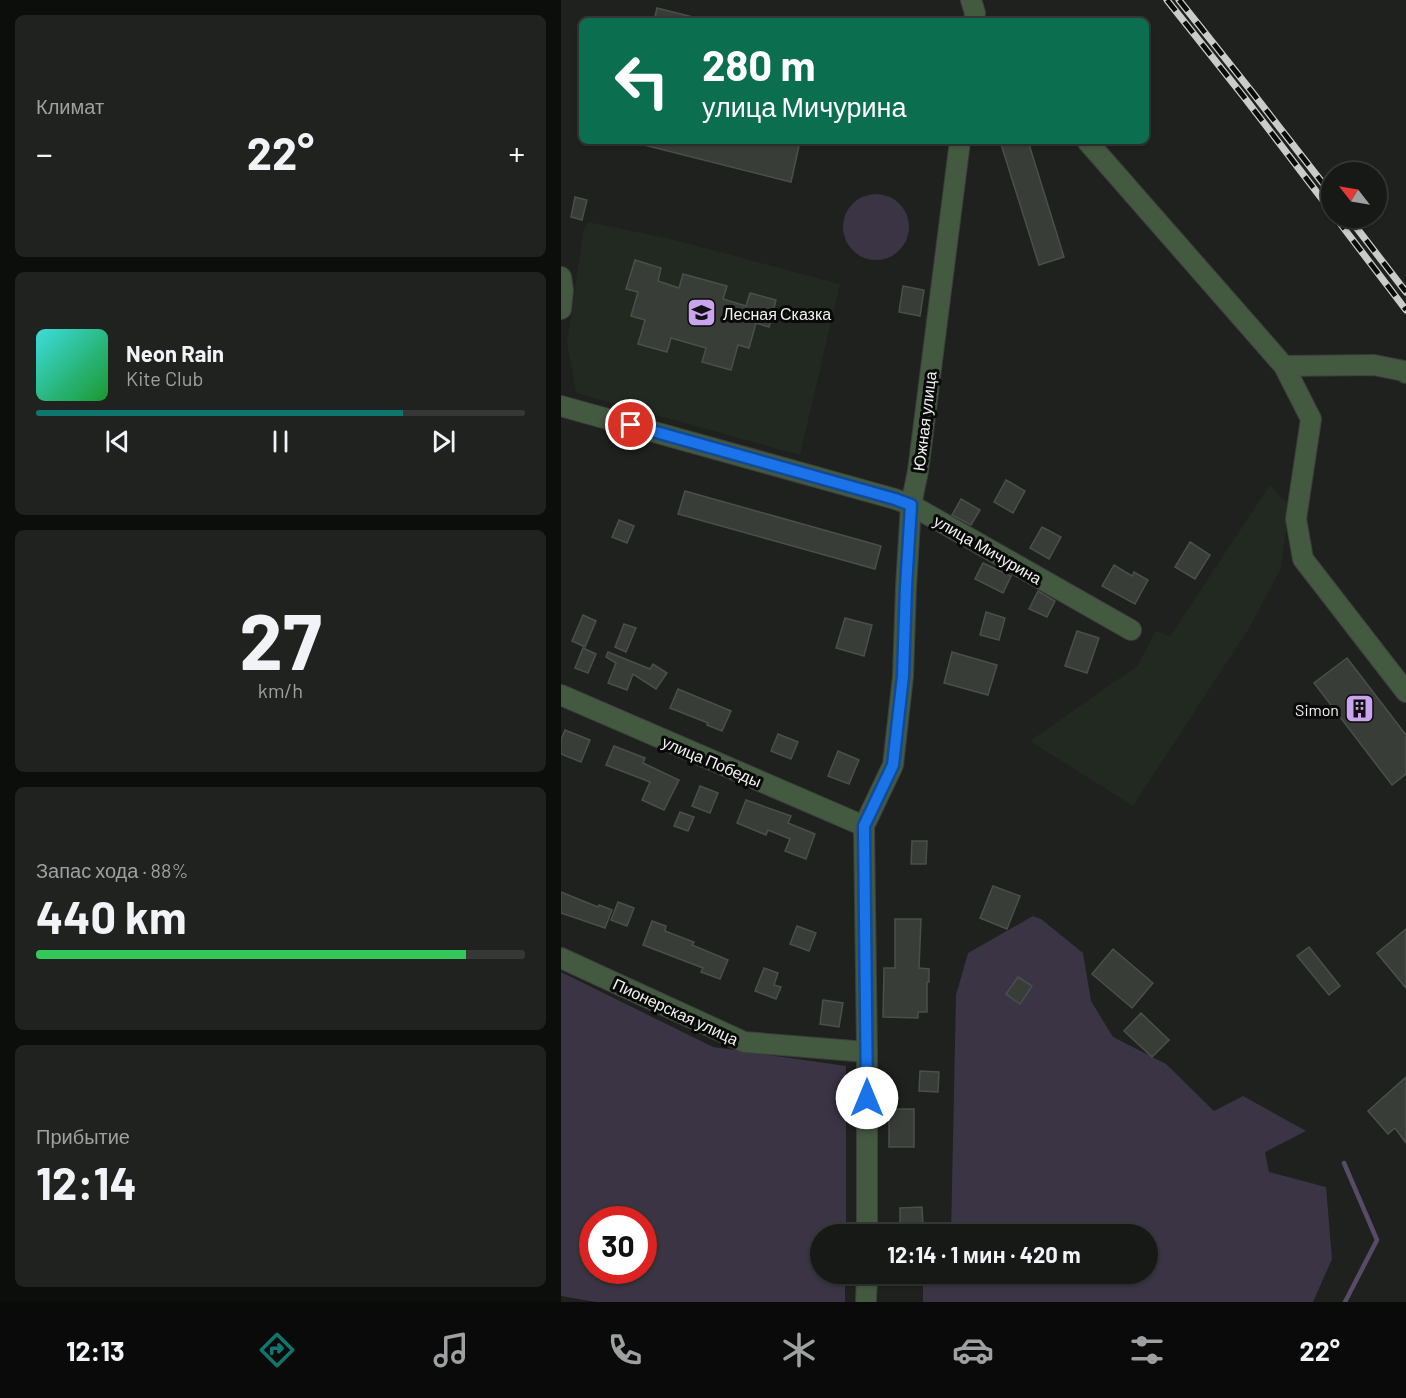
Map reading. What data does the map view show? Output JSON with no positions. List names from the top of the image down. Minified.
{"streets":{"street":["Южная улица","улица Мичурина","улица Победы","Пионерская улица"]},"crossings":[["Южная улица","улица Мичурина"],["Южная улица","улица Победы"],["Южная улица","Пионерская улица"]],"places":{"school or university":["Лесная Сказка"],"building":["Simon"]},"north":"top left","page":{"tile":["Климат",["27","km/h"],["Запас хода · 88%","440 km"],["Прибытие","12:14"]],"turn":["280 m","улица Мичурина"],"heat":["−","22°","+"],"song":["Neon Rain","Kite Club"],"limit":"30","trip":"12:14 · 1 мин · 420 m","tabs":["12:13","22°"]}}
